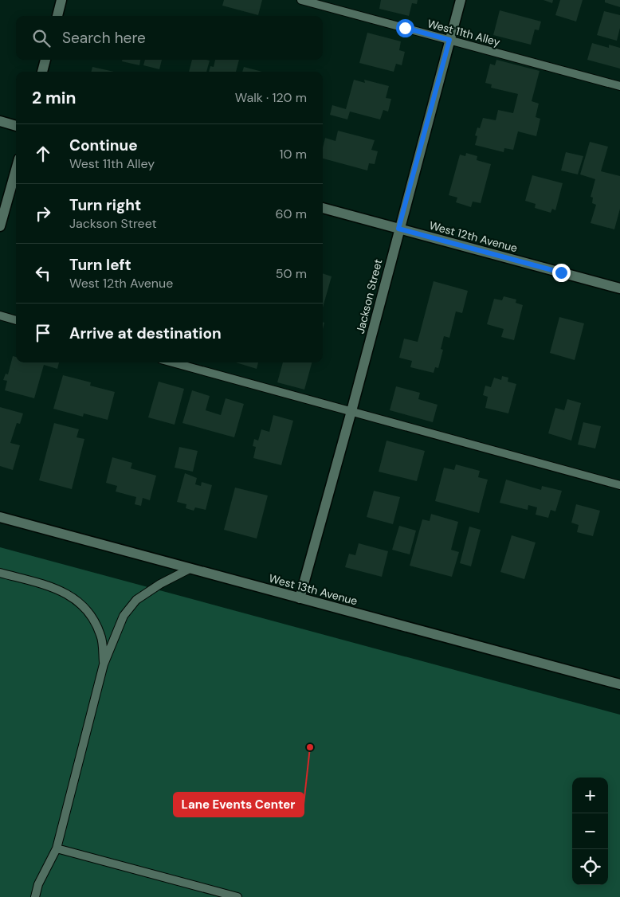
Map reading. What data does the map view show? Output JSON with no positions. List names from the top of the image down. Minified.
{"streets":{"street":["West 12th Avenue","Jackson Street","West 13th Avenue"],"lane":["West 11th Alley"]},"crossings":[["West 11th Alley","Jackson Street"],["West 12th Avenue","Jackson Street"],["Jackson Street","West 13th Avenue"]],"places":["Lane Events Center"],"page":{"search":"Search here","heading":["2 min","Walk · 120 m"],"list":[["Continue","West 11th Alley","10 m"],["Turn right","Jackson Street","60 m"],["Turn left","West 12th Avenue","50 m"],"Arrive at destination"],"map_buttons":["+","−"]}}
